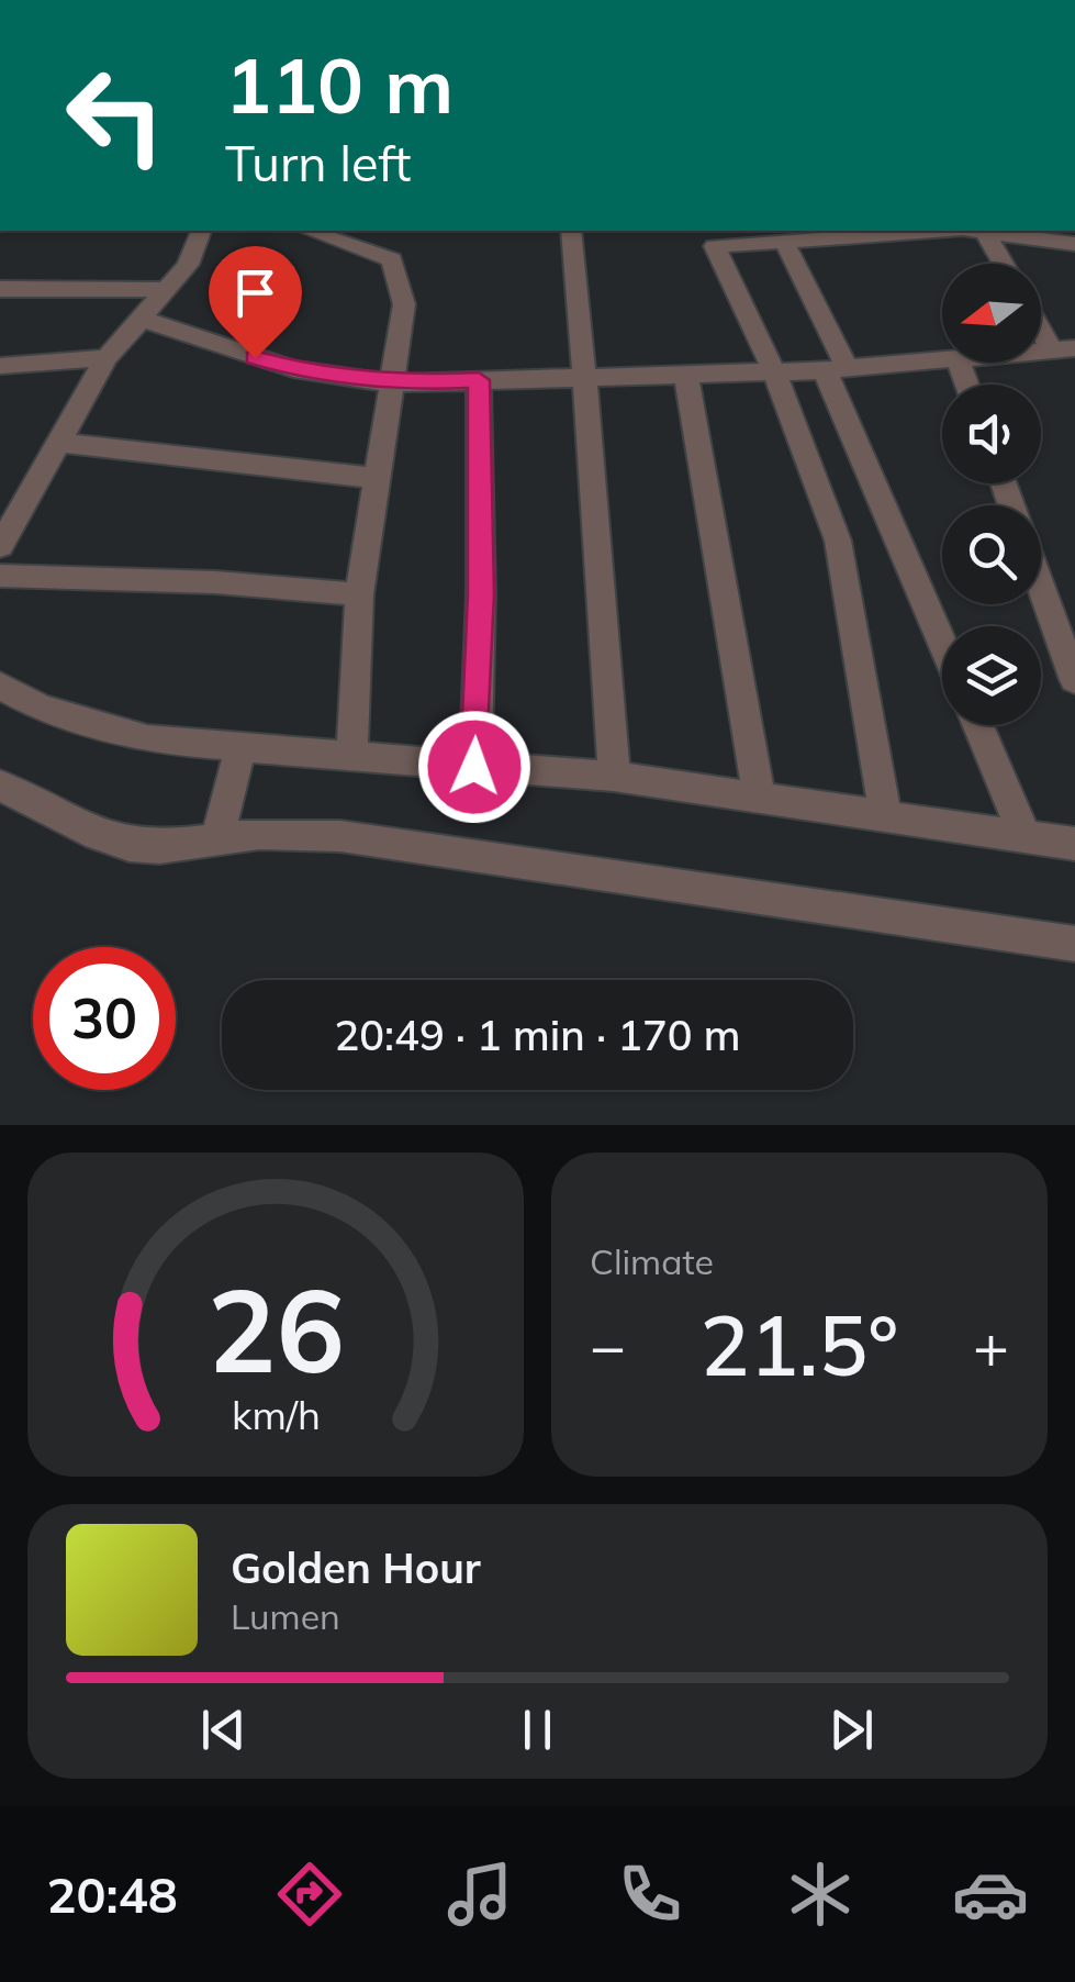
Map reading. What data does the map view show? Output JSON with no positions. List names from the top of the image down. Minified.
{"north":"left","page":{"turn":["110 m","Turn left"],"limit":"30","trip":"20:49 · 1 min · 170 m","tile":"Climate","heat":["−","21.5°","+"],"song":["Golden Hour","Lumen"],"tabs":"20:48","gauge":["26","km/h"]}}
